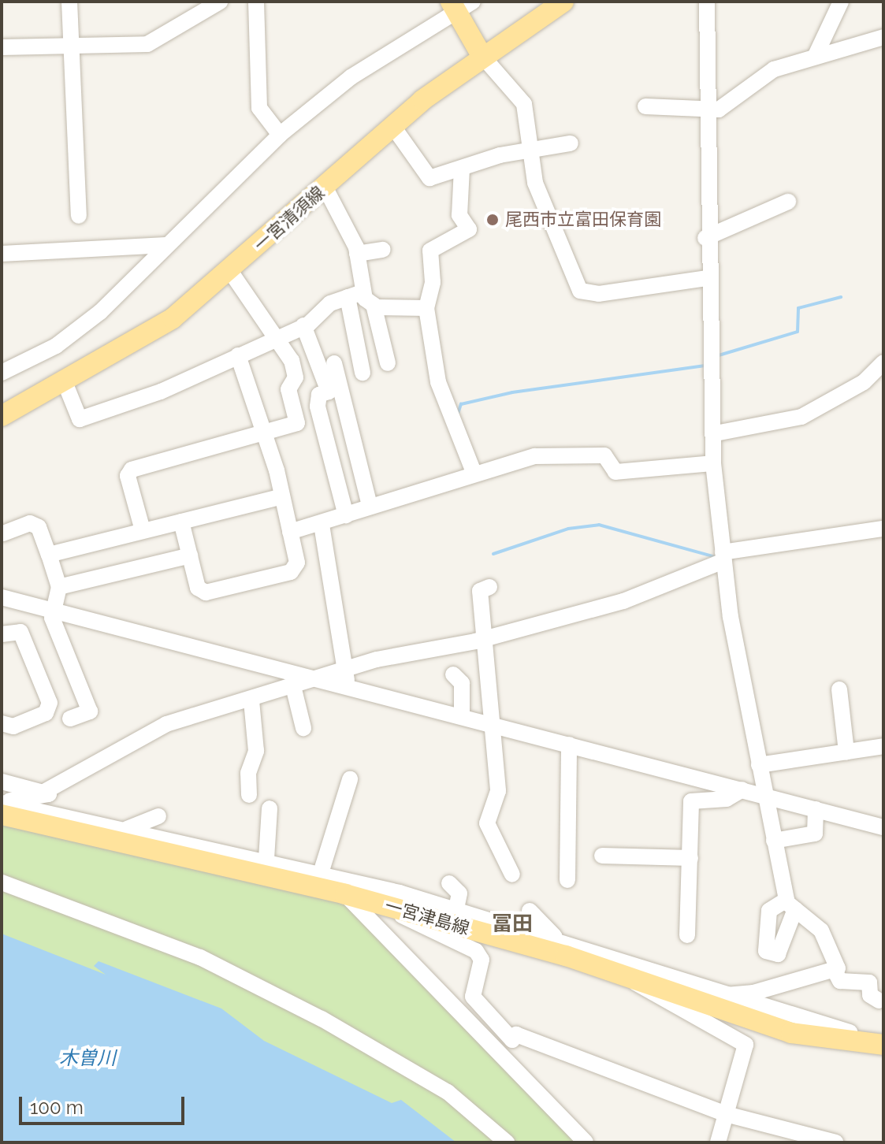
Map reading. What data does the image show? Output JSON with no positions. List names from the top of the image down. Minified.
{"streets":{"main road":["一宮清須線","一宮津島線"]},"districts":["冨田"],"water":["木曽川"],"places":["尾西市立富田保育園"],"scale_bar":"100 m"}
